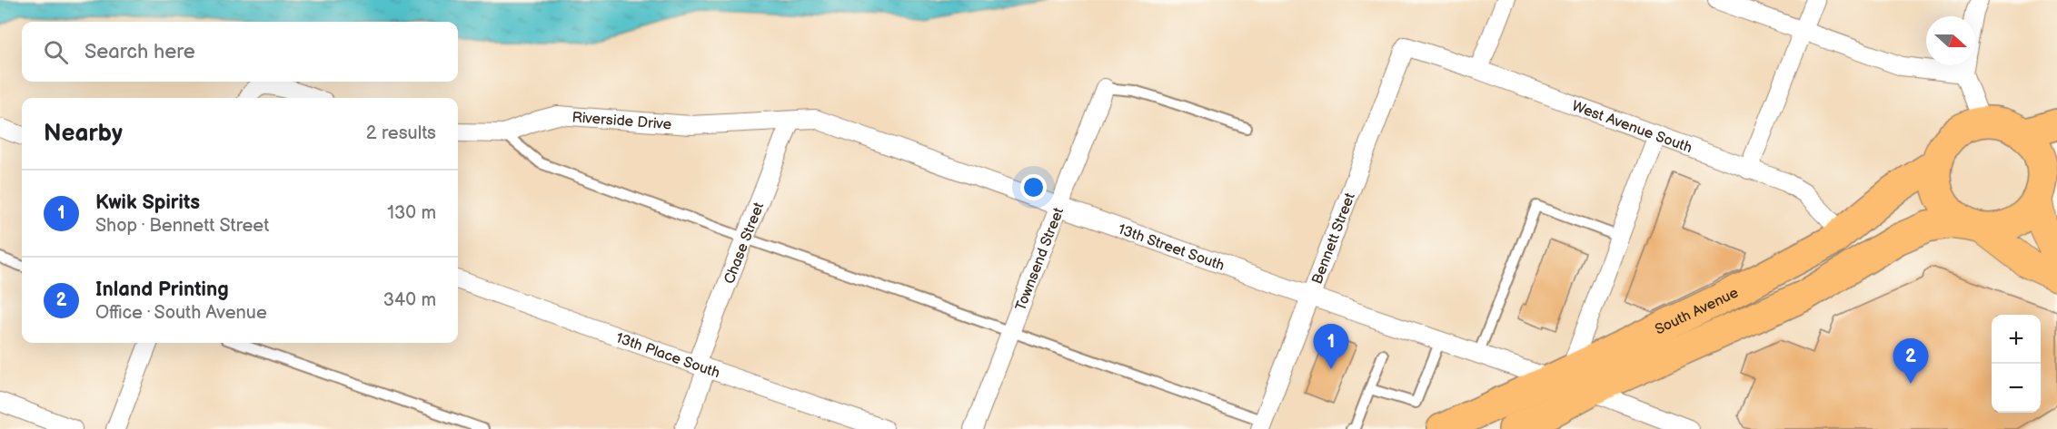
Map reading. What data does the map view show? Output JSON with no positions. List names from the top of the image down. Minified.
{"streets":{"highway":["South Avenue"],"street":["Riverside Drive","West Avenue South","Bennett Street","Chase Street","13th Street South","Townsend Street","13th Place South"]},"crossings":[["Riverside Drive","Chase Street"],["Riverside Drive","13th Street South"],["West Avenue South","Bennett Street"],["West Avenue South","South Avenue"],["Bennett Street","13th Street South"],["Chase Street","13th Street South"],["Chase Street","13th Place South"],["13th Street South","Townsend Street"],["13th Street South","South Avenue"]],"north":"right","page":{"search":"Search here","heading":["Nearby","2 results"],"list":[{"mark":"1","name":"Kwik Spirits","note":"Shop · Bennett Street","value":"130 m"},{"mark":"2","name":"Inland Printing","note":"Office · South Avenue","value":"340 m"}],"map_buttons":["+","−"],"pins":["1","2"]}}
